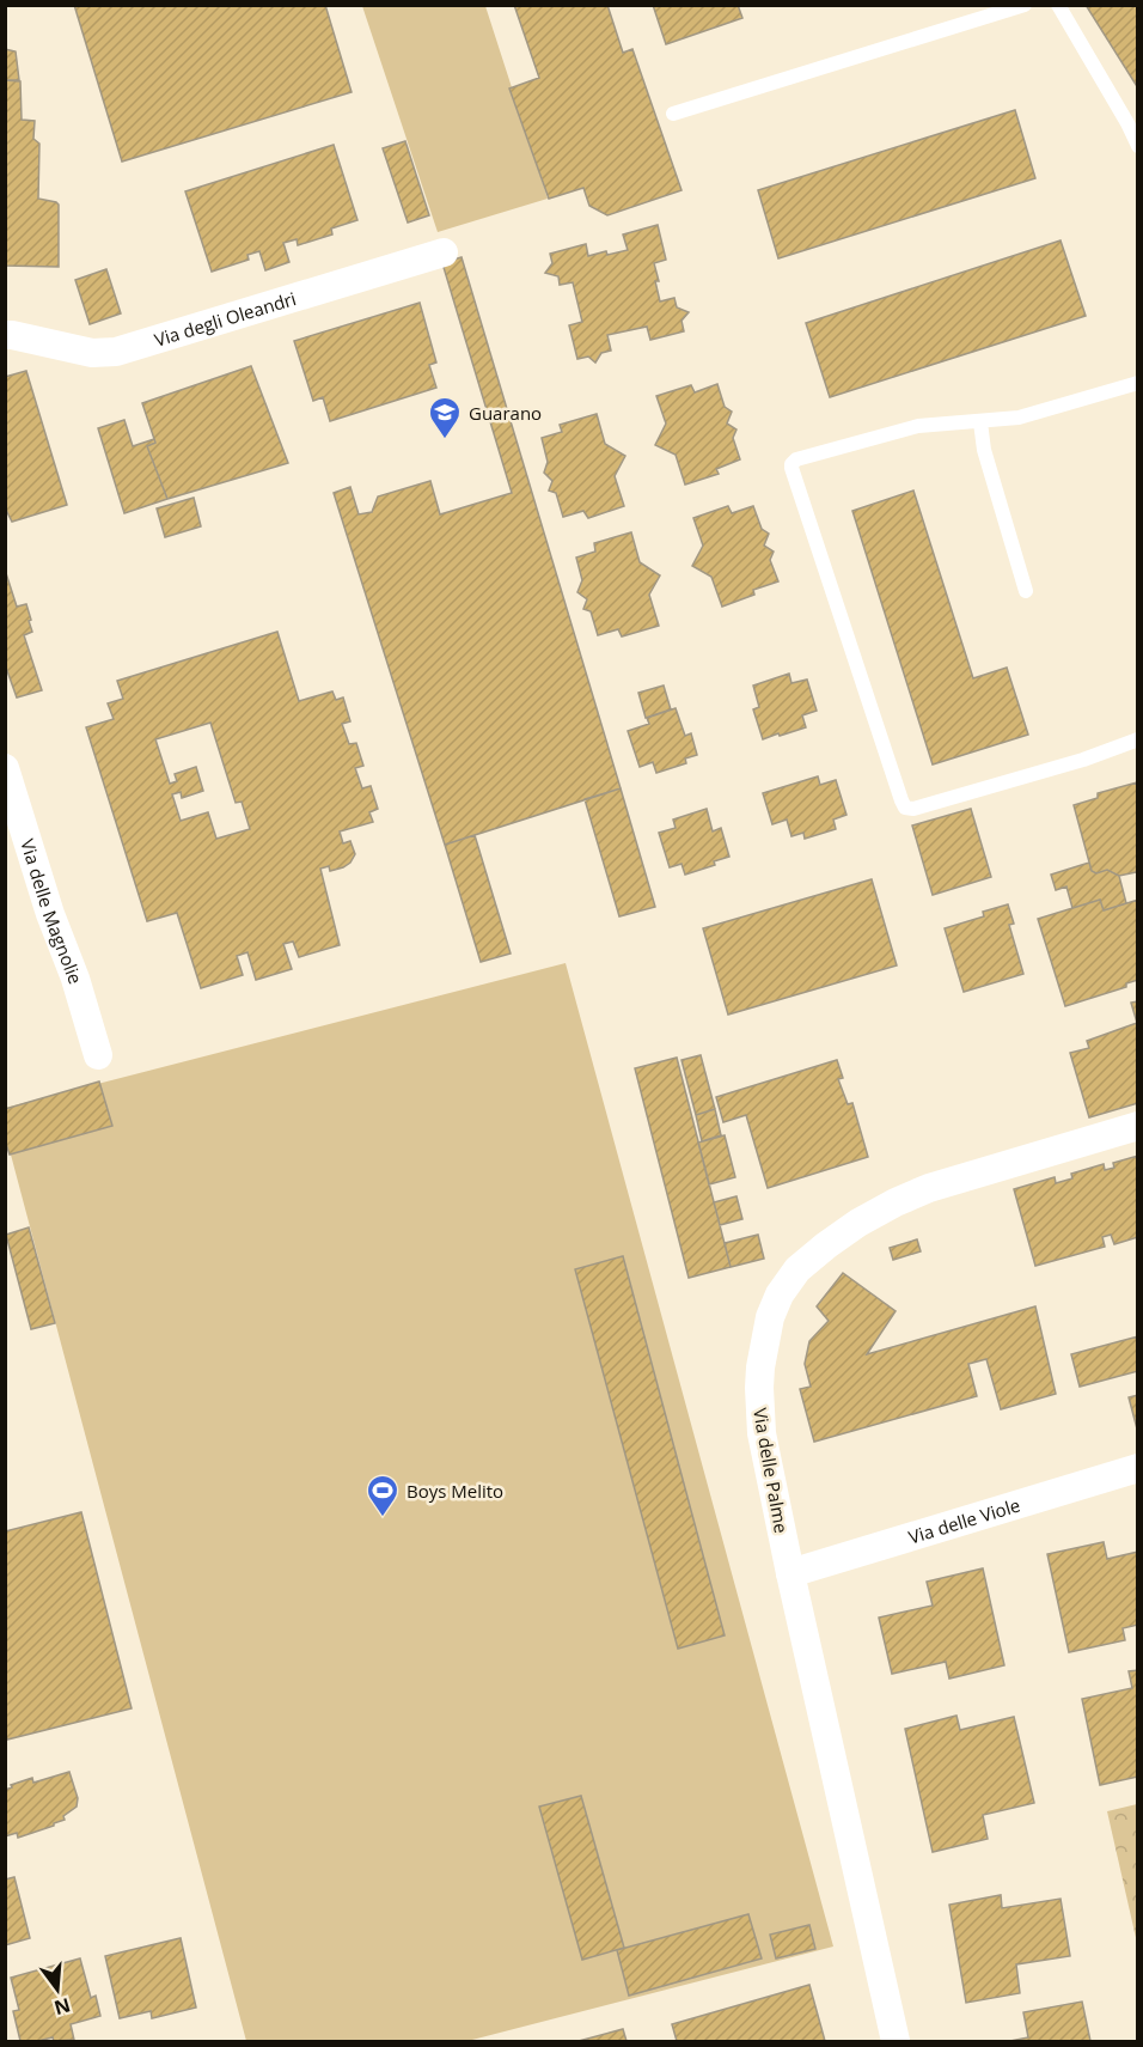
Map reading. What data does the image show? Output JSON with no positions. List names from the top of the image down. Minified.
{"streets":{"street":["Via degli Oleandri","Via delle Magnolie","Via delle Palme","Via delle Viole"]},"crossings":[["Via delle Palme","Via delle Viole"]],"places":{"school or university":["Guarano"],"sports":["Boys Melito"]},"north":"bottom"}
